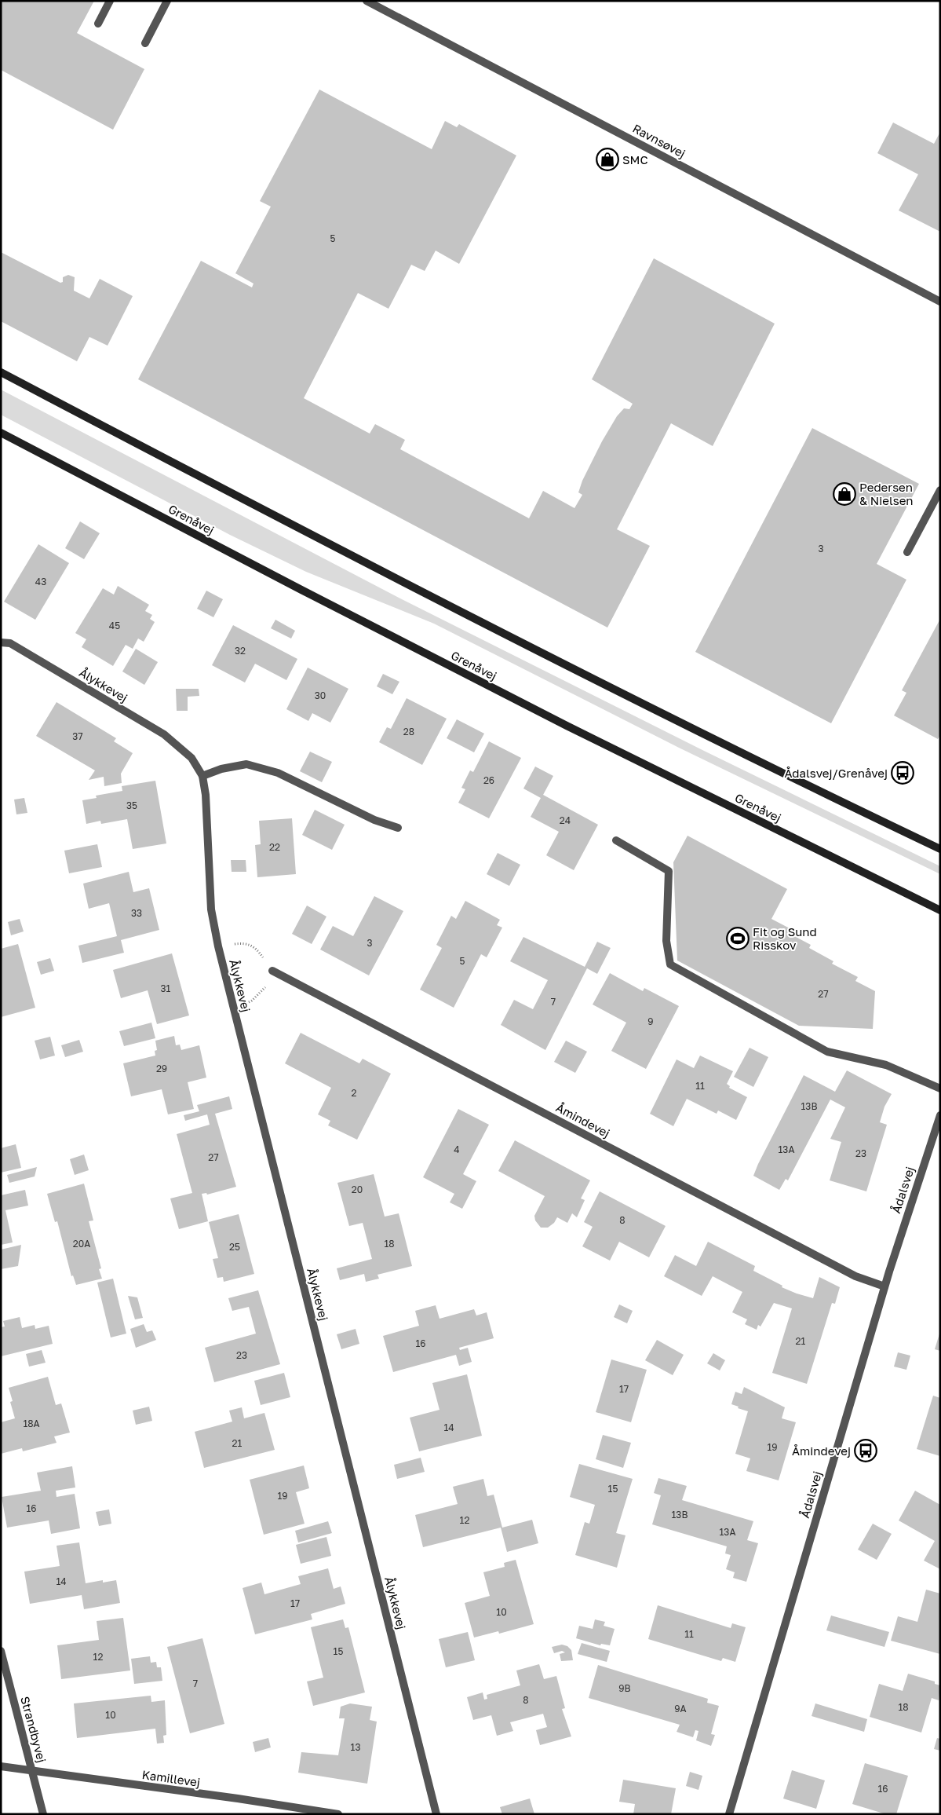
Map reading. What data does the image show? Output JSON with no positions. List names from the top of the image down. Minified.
{"streets":{"main road":["Grenåvej"],"street":["Ravnsøvej","Ålykkevej","Åmindevej","Ådalsvej","Strandbyvej","Kamillevej"]},"crossings":[["Åmindevej","Ådalsvej"],["Strandbyvej","Kamillevej"]],"places":{"shop":["SMC","Pedersen & Nielsen"],"bus stop":["Ådalsvej/Grenåvej","Åmindevej"],"sports":["Fit og Sund Risskov"]},"house_numbers":["5","3","43","45","32","30","28","37","26","35","24","22","33","3","5","31","27","7","9","29","11","2","13B","4","13A","23","27","20","8","20A","18","25","21","16","23","17","18A","14","21","19","15","19","16","13B","12","13A","14","17","10","11","15","12","7","9B","8","18","9A","10","13","16"]}
